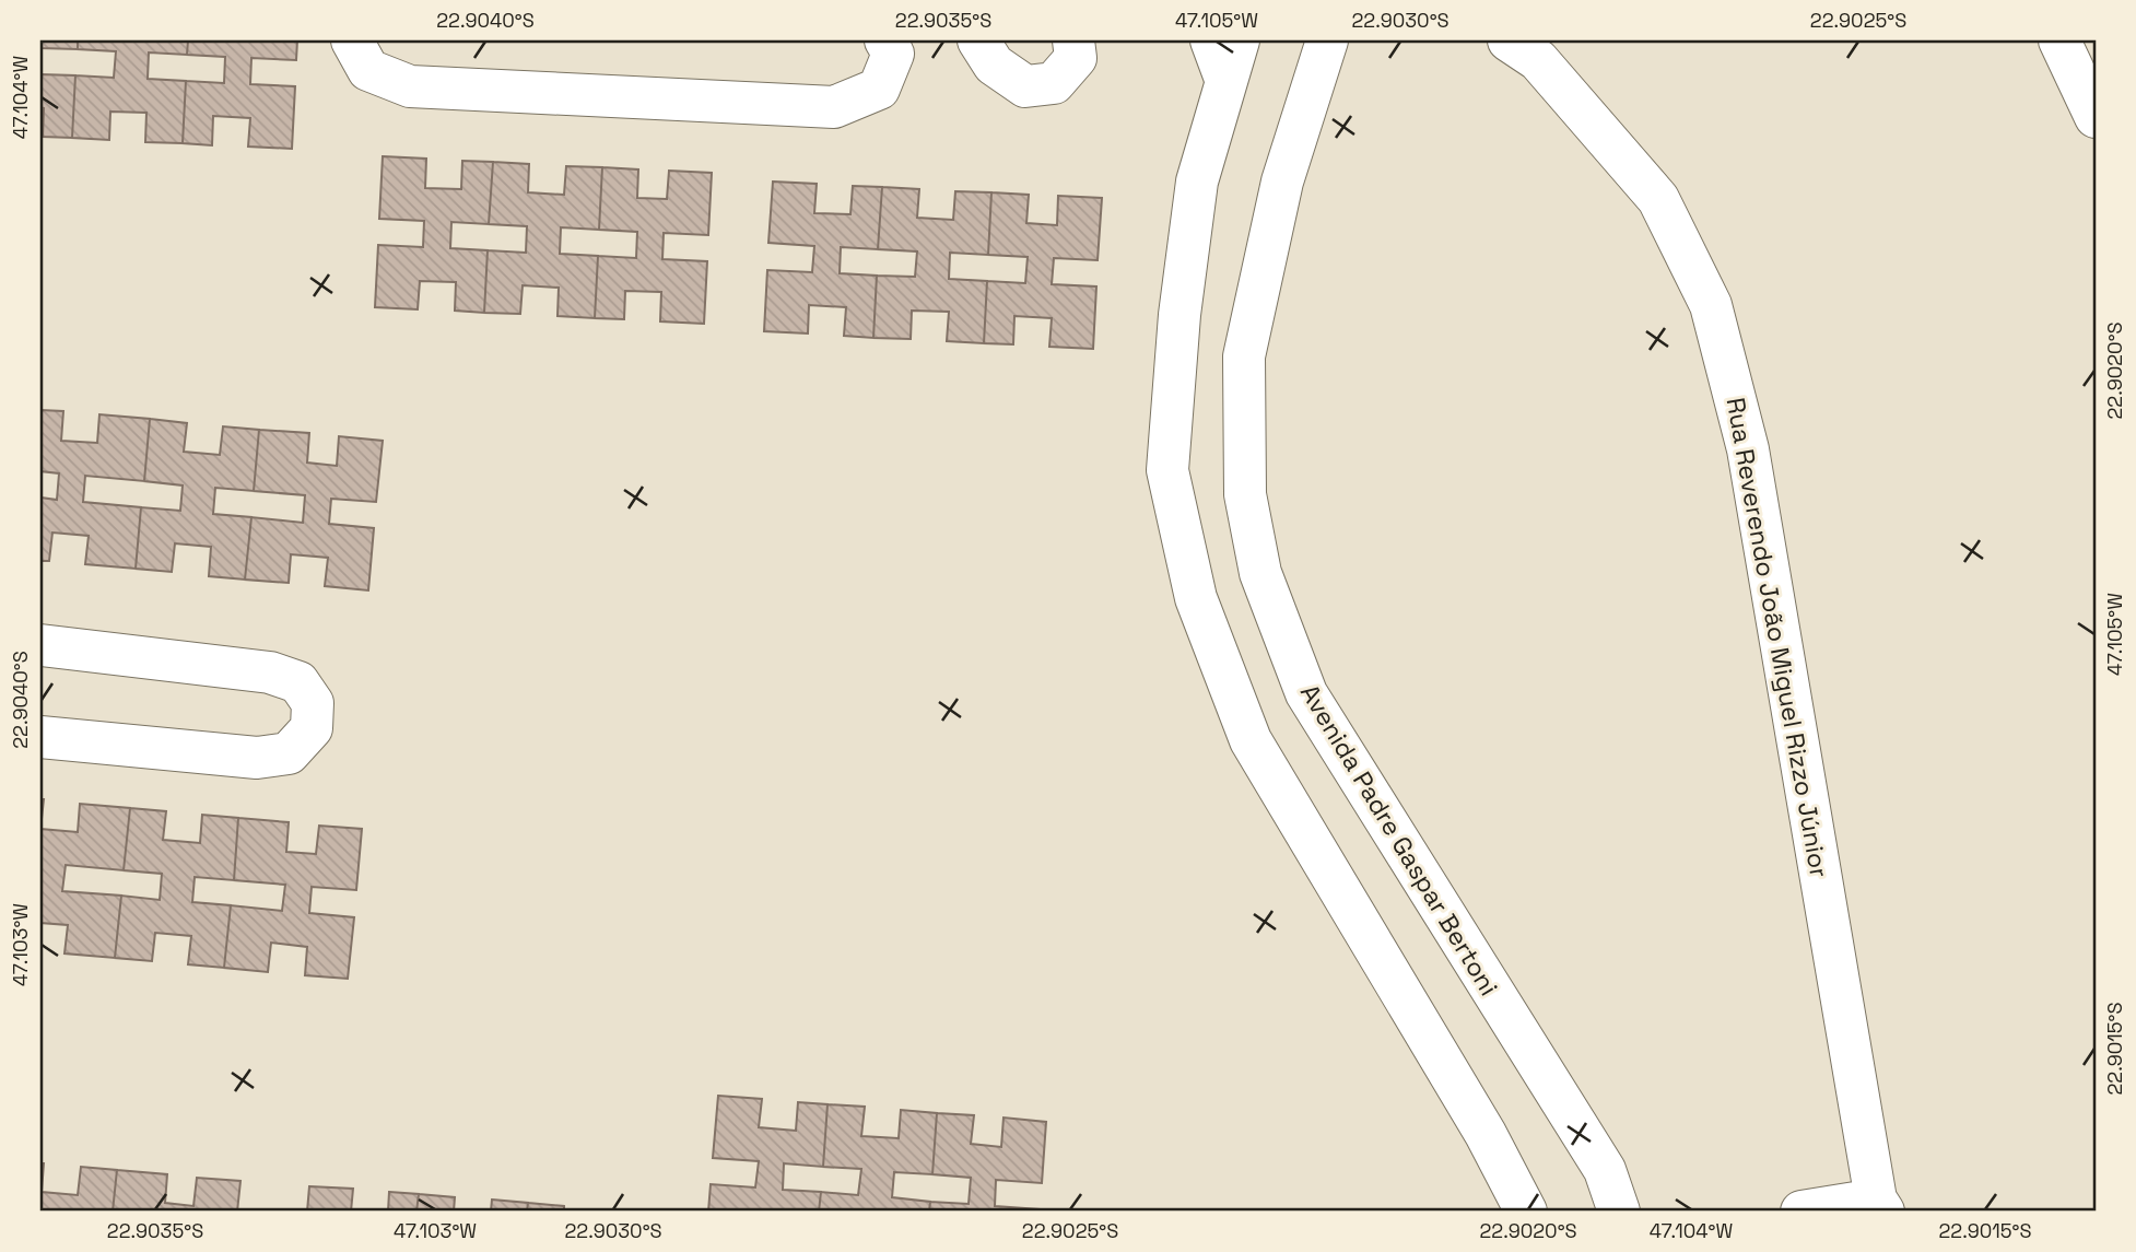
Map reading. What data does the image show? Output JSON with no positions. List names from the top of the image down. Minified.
{"streets":{"street":["Rua Reverendo João Miguel Rizzo Júnior","Avenida Padre Gaspar Bertoni"]},"coordinates":["22.9040°S","22.9035°S","47.105°W","22.9030°S","22.9025°S","47.104°W","22.9020°S","47.103°W","22.9015°S"]}
